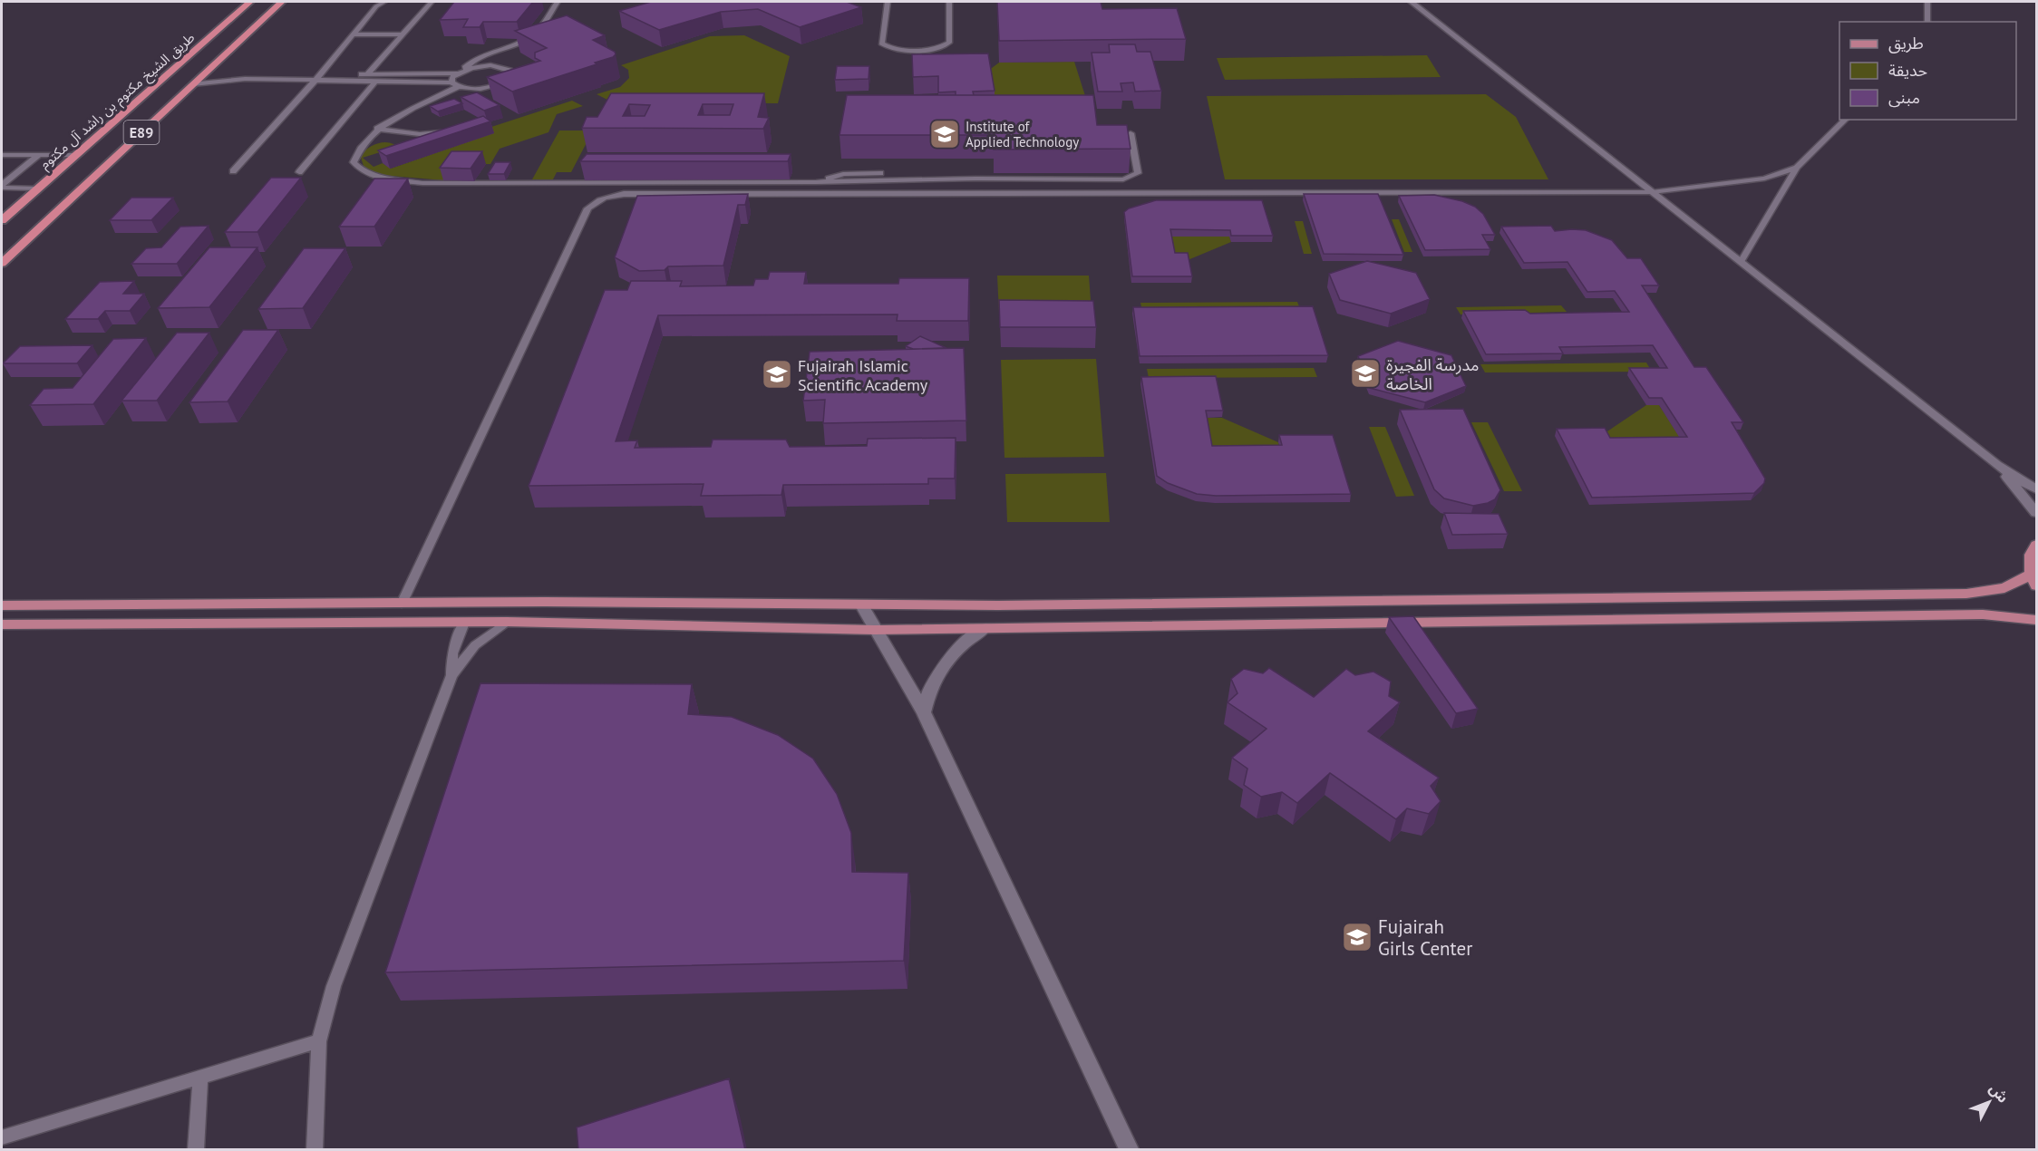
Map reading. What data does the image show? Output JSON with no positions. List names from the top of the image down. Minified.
{"streets":{"highway":["طريق الشيخ مكتوم بن راشد آل مكتوم","E89"]},"places":{"school or university":["Institute of Applied Technology","مدرسة الفجيرة الخاصة","Fujairah Islamic Scientific Academy","Fujairah Girls Center"]},"legend":["طريق","حديقة","مبنى"],"north":"top right"}
